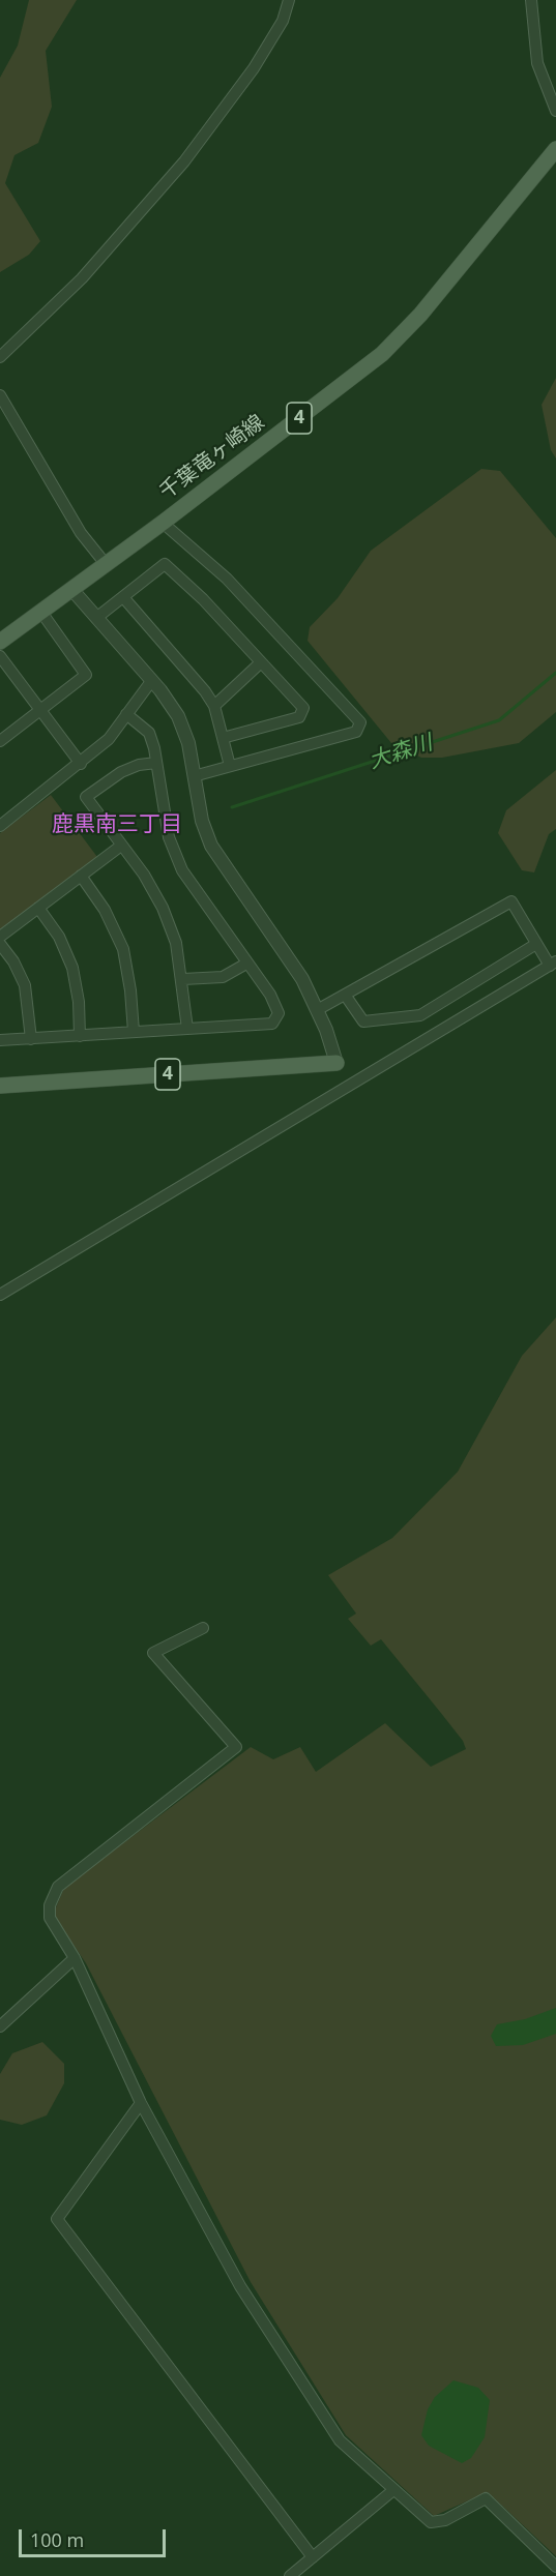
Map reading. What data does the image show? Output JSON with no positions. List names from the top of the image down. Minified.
{"streets":{"main road":["4","千葉竜ヶ崎線"]},"districts":["鹿黒南三丁目"],"water":["大森川"],"scale_bar":"100 m"}
